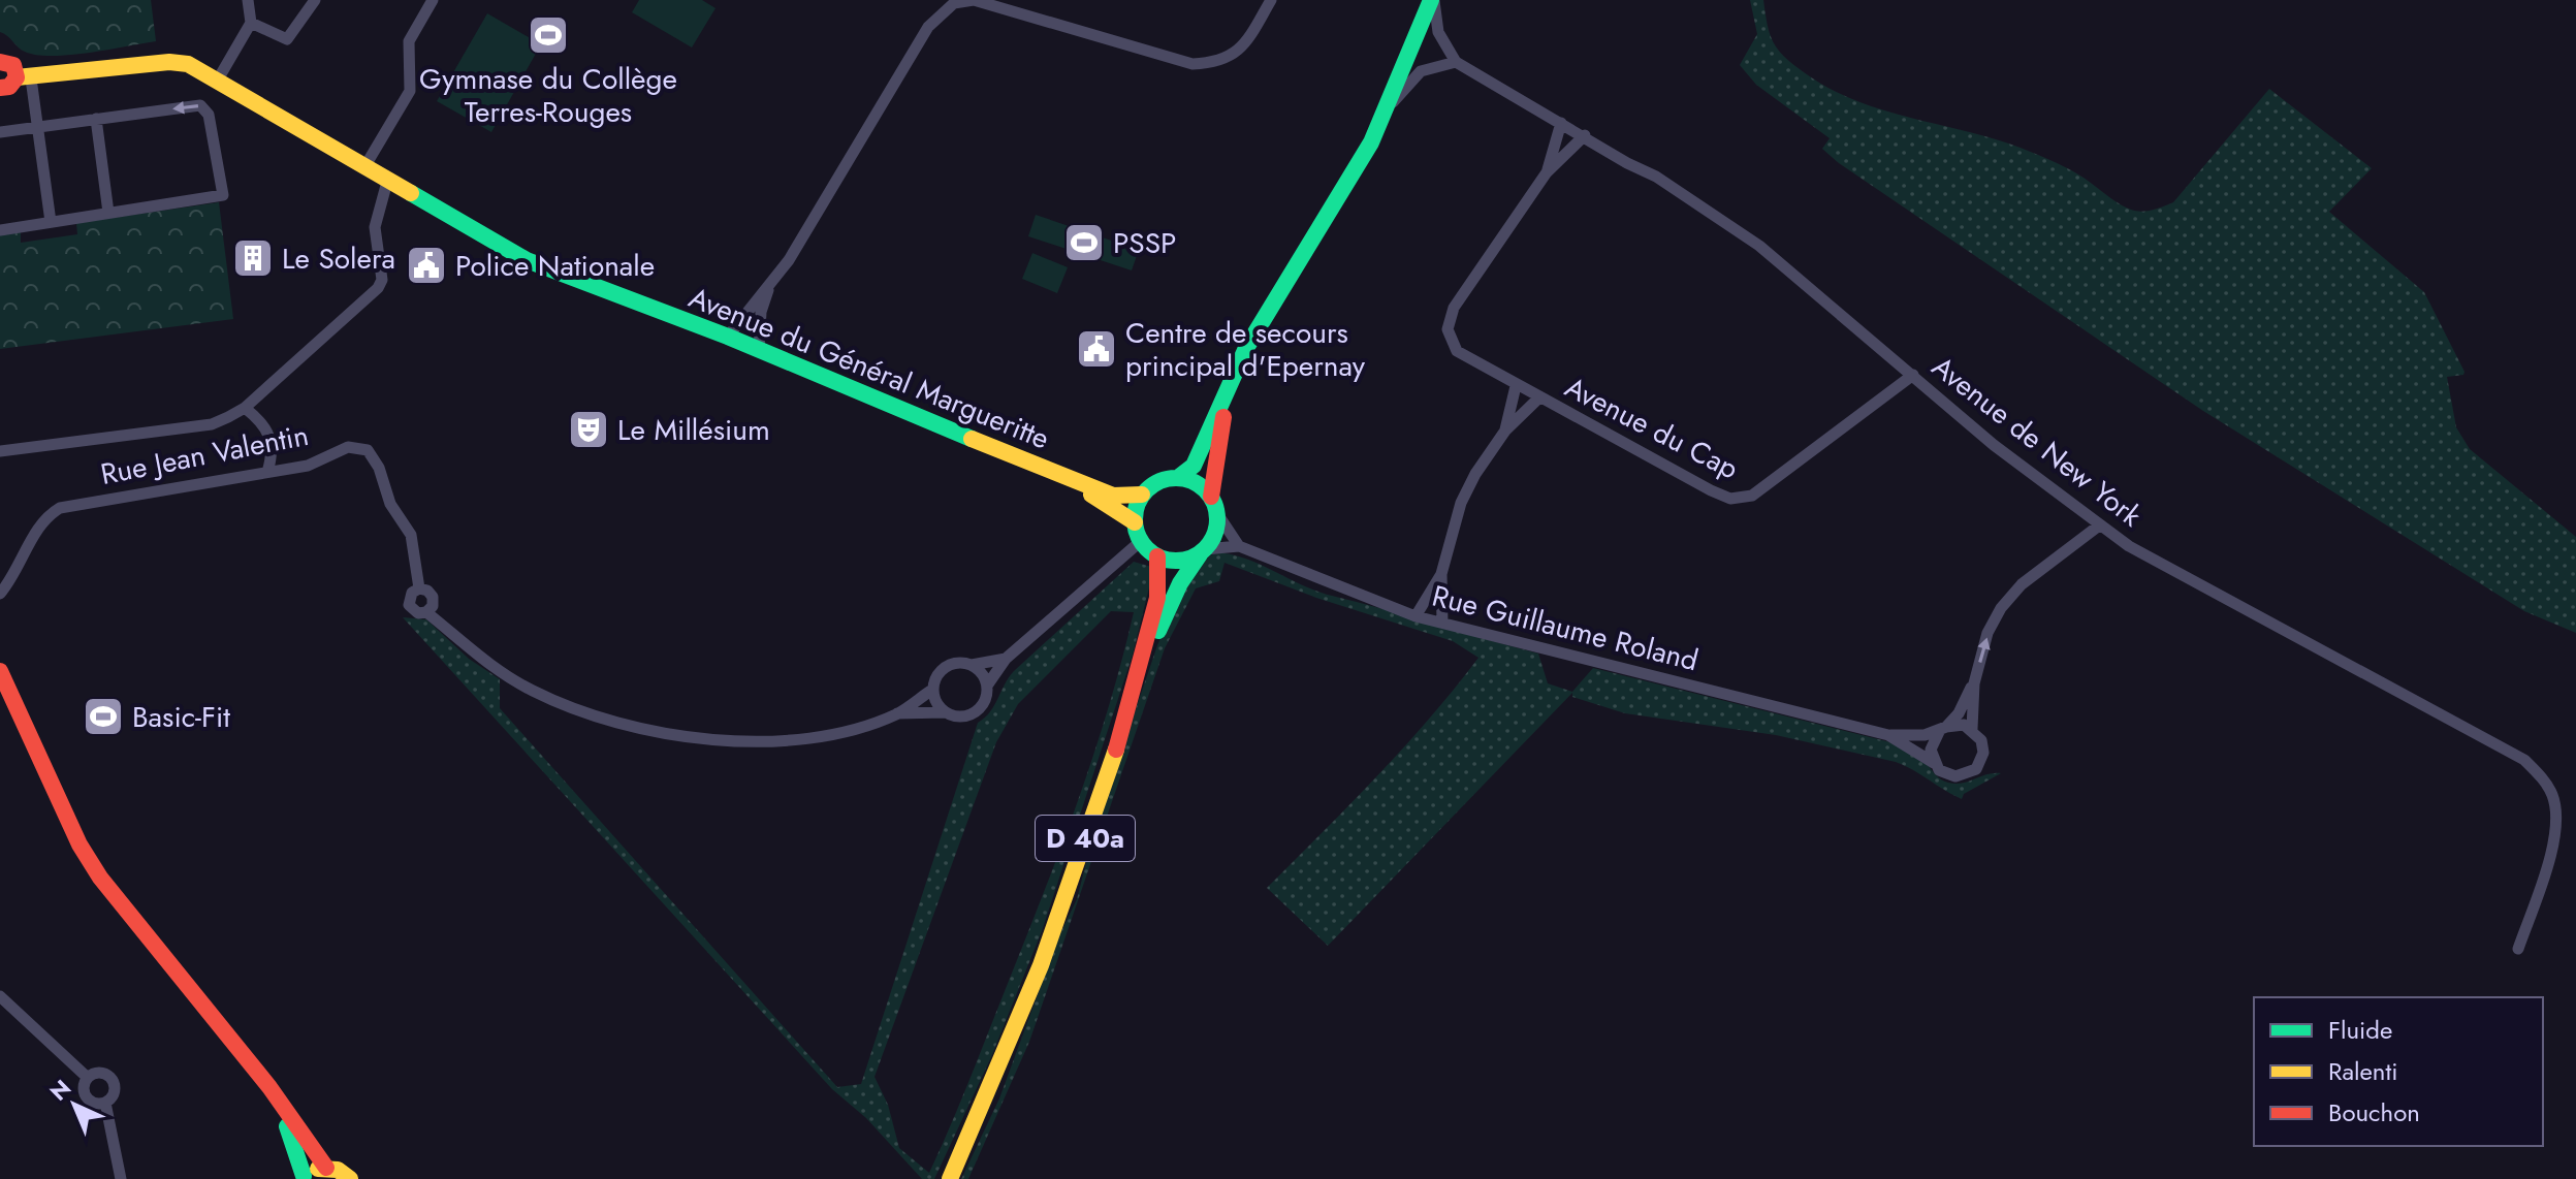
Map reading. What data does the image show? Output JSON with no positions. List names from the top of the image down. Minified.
{"streets":{"main road":["Avenue du Général Margueritte","D 40a"],"street":["Avenue du Cap","Avenue de New York","Rue Jean Valentin","Rue Guillaume Roland"]},"crossings":[["Avenue du Général Margueritte","D 40a"],["Avenue du Cap","Avenue de New York"]],"places":{"sports":["Gymnase du Collège Terres-Rouges","PSSP","Basic-Fit"],"building":["Le Solera"],"public building":["Police Nationale","Centre de secours principal d'Epernay"],"theatre":["Le Millésium"]},"legend":["Fluide","Ralenti","Bouchon"],"north":"top left"}
